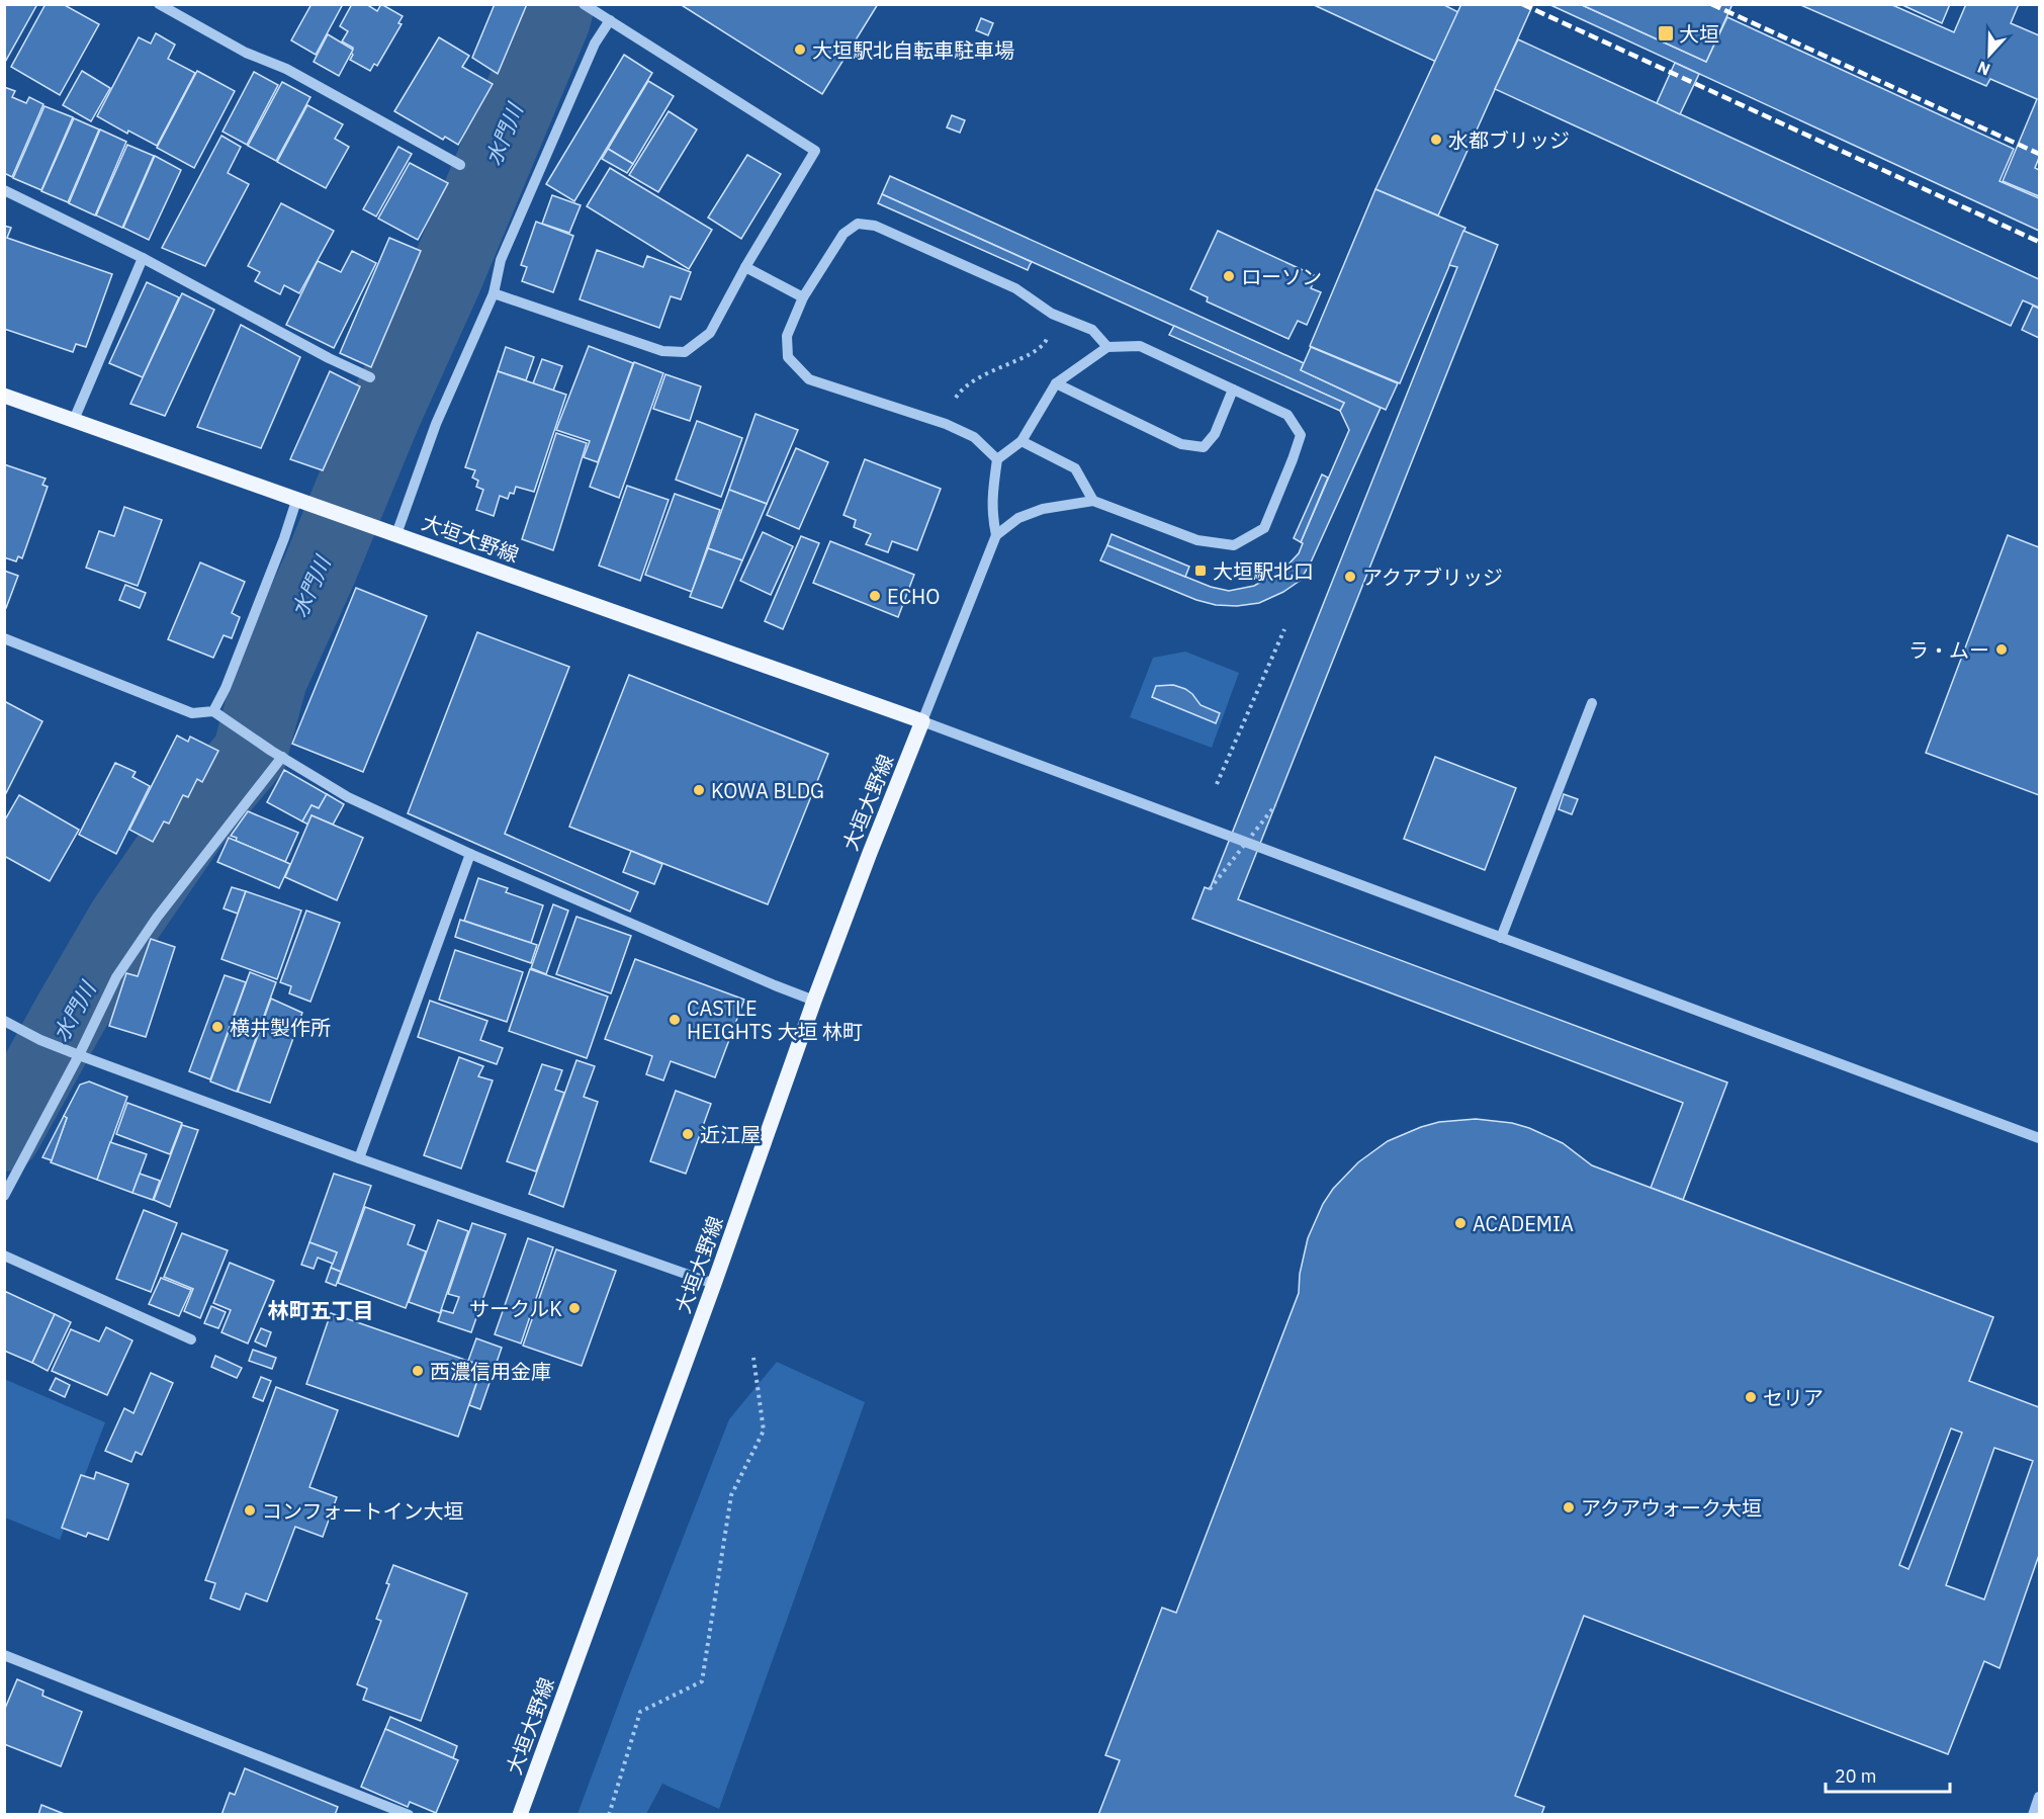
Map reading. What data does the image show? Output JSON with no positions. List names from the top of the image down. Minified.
{"streets":{"main road":["大垣大野線"]},"districts":["林町五丁目"],"water":["水門川"],"places":{"transit":["大垣","大垣駅北口"],"other":["大垣駅北自転車駐車場","水都ブリッジ","ローソン","アクアブリッジ","ECHO","ラ・ムー","KOWA BLDG","CASTLE HEIGHTS 大垣 林町","横井製作所","近江屋","ACADEMIA","サークルK","西濃信用金庫","セリア","アクアウォーク大垣","コンフォートイン大垣"]},"scale_bar":"20 m","north":"bottom"}
